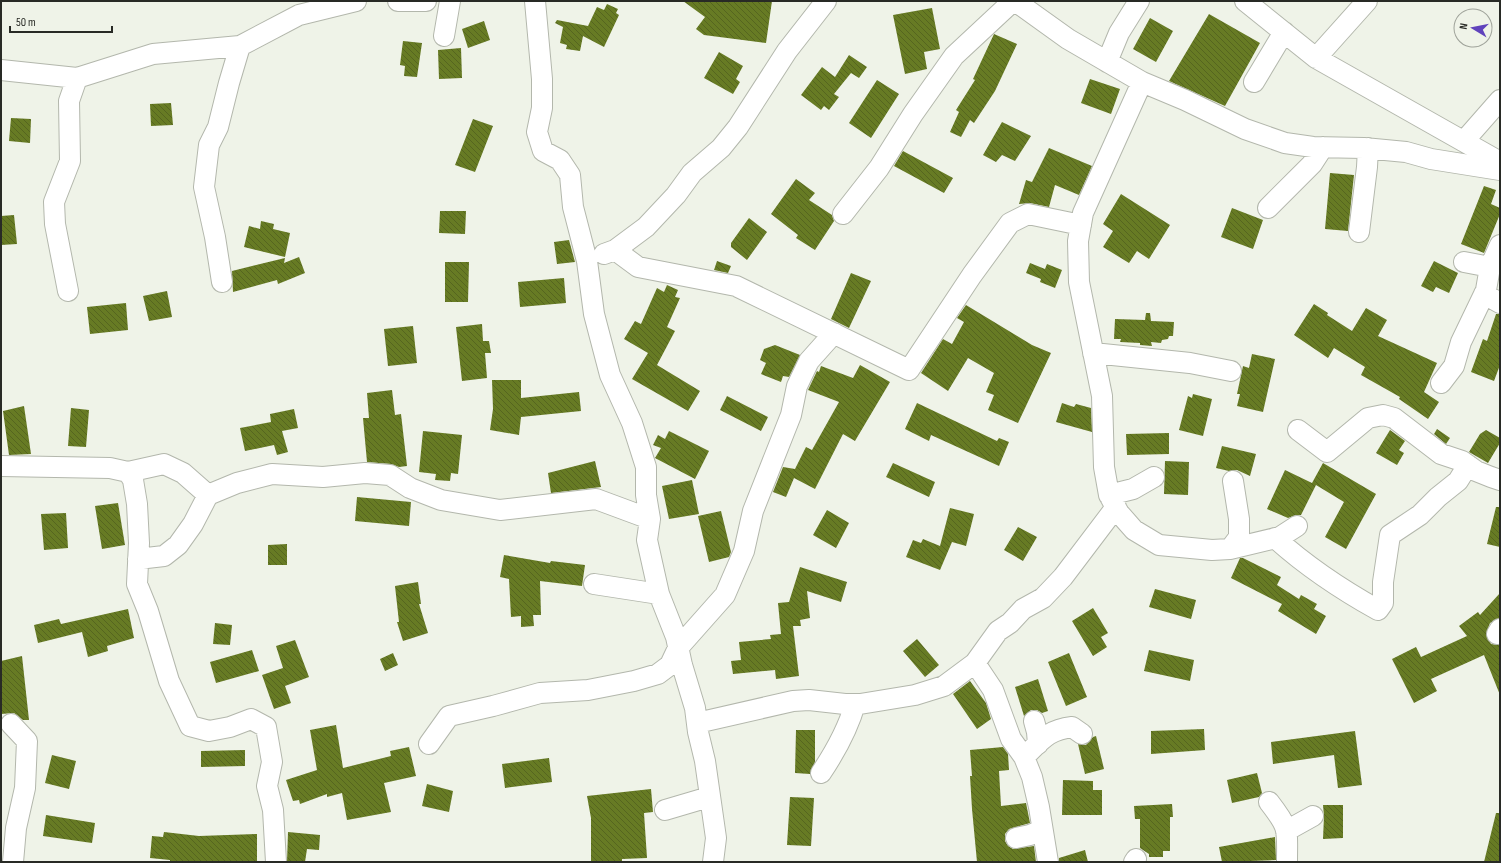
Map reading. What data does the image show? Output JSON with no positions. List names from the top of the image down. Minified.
{"scale_bar":"50 m","north":"left"}
